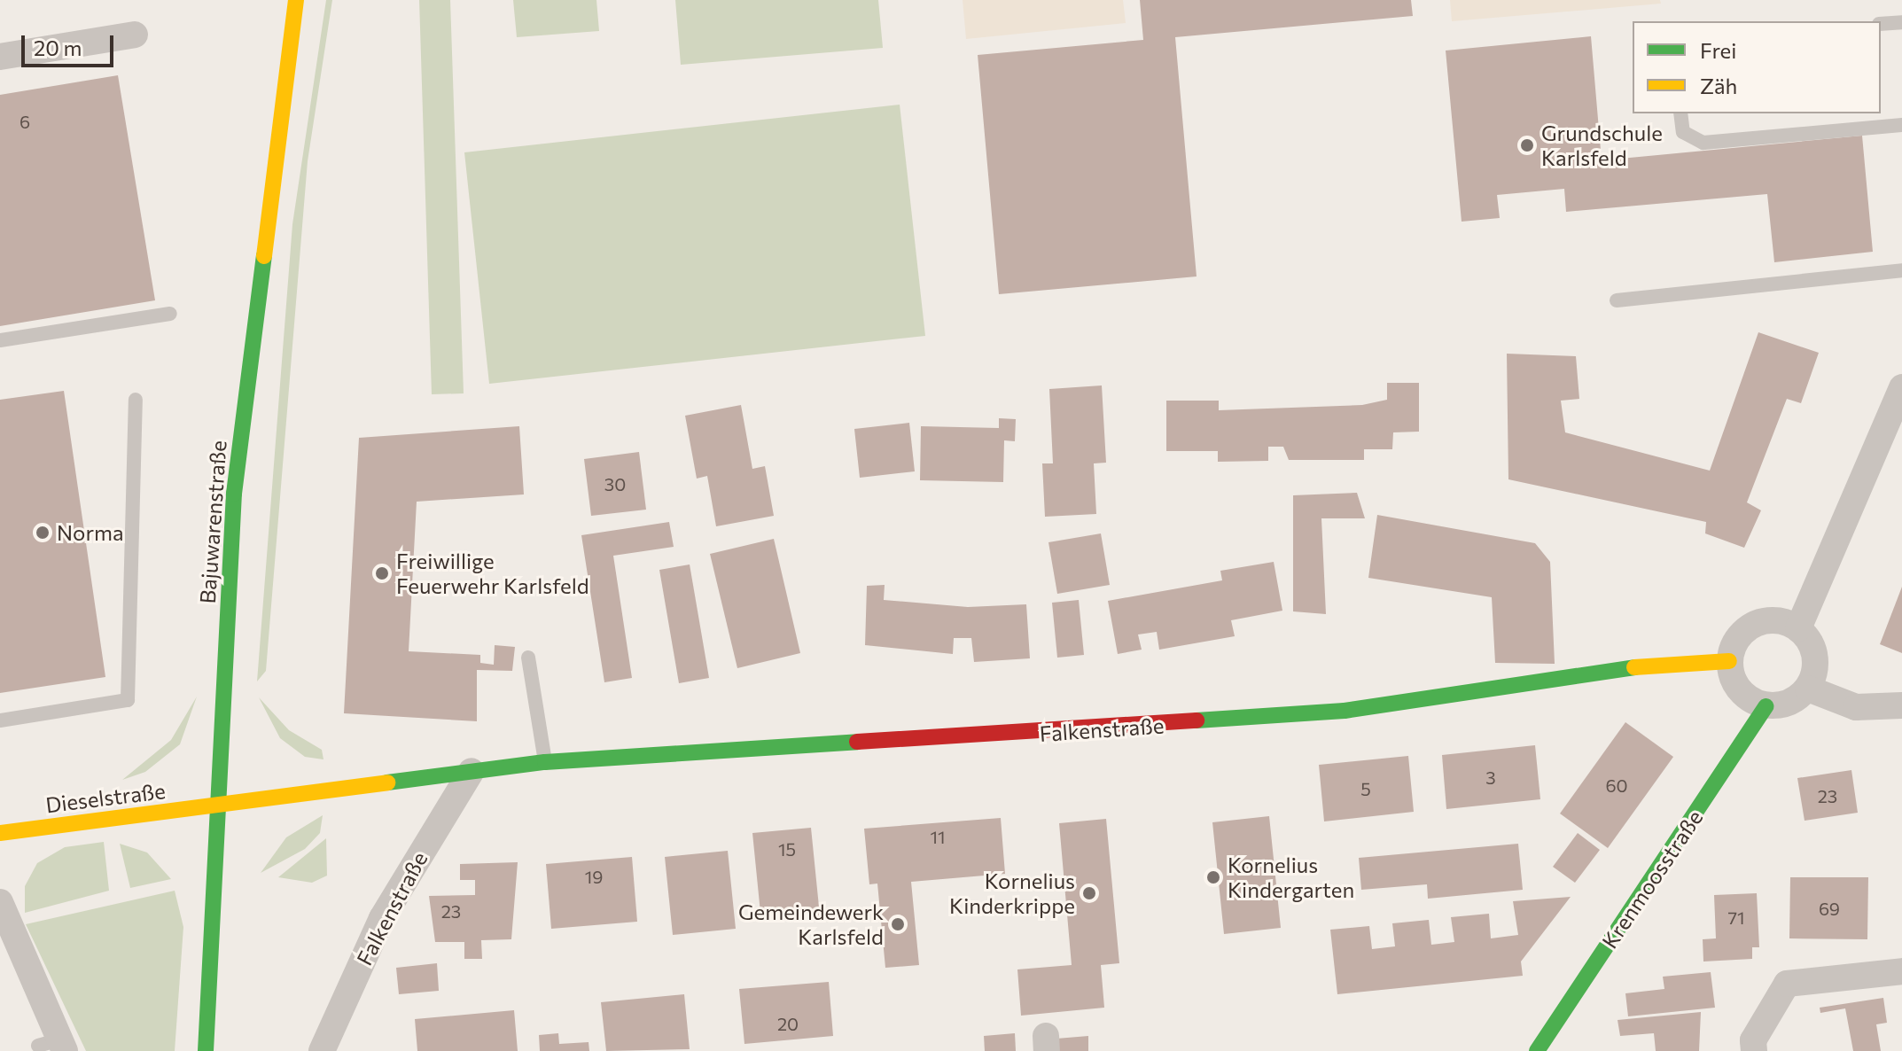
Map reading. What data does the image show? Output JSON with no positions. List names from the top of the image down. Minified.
{"streets":{"street":["Bajuwarenstraße","Falkenstraße","Dieselstraße","Krenmoosstraße"]},"crossings":[["Bajuwarenstraße","Falkenstraße"],["Bajuwarenstraße","Dieselstraße"],["Falkenstraße","Dieselstraße"],["Falkenstraße","Krenmoosstraße"]],"places":["Grundschule Karlsfeld","Norma","Freiwillige Feuerwehr Karlsfeld","Kornelius Kindergarten","Kornelius Kinderkrippe","Gemeindewerk Karlsfeld"],"house_numbers":["6","30","3","60","5","23","11","15","19","69","23","71","20"],"legend":["Frei","Zäh"],"scale_bar":"20 m"}
